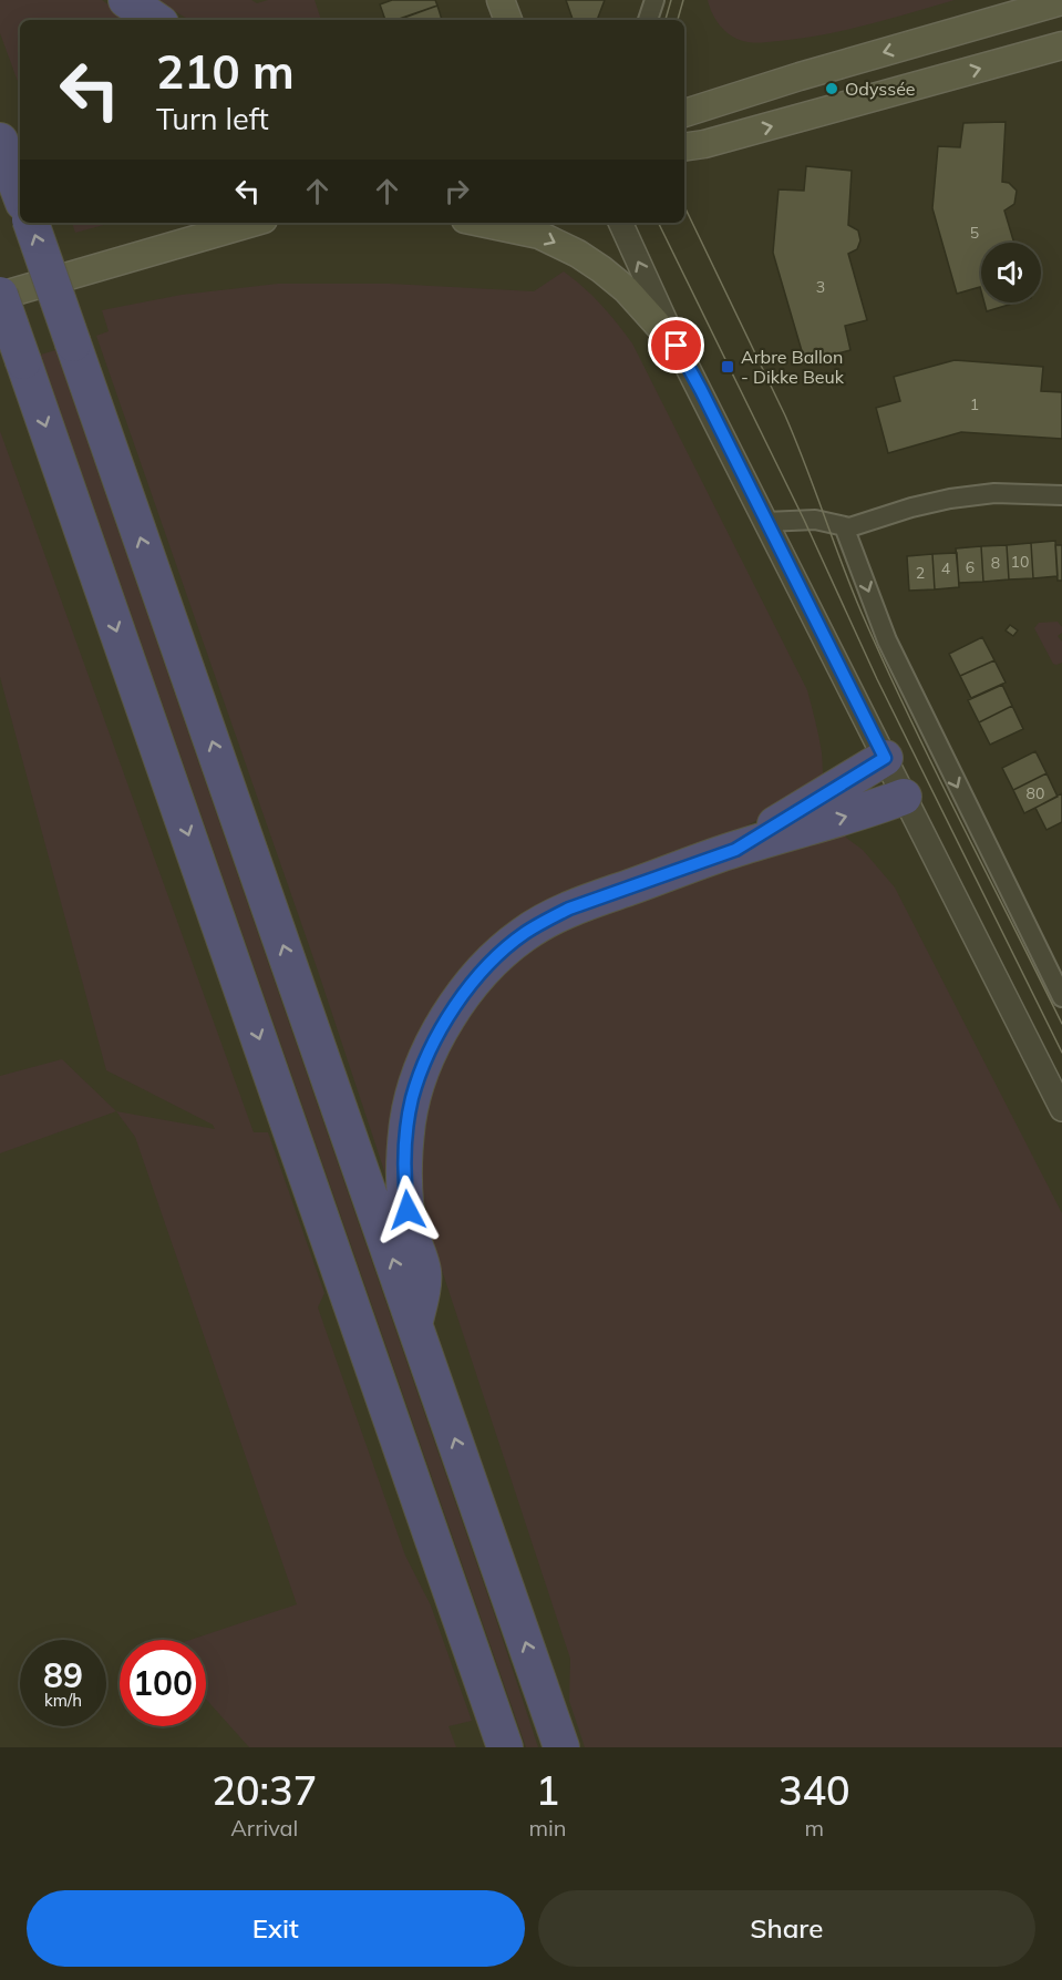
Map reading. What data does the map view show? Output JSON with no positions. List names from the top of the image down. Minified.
{"places":{"other":["Odyssée"],"transit":["Arbre Ballon - Dikke Beuk"]},"house_numbers":["5","3","1","10","8","6","4","2","80"],"page":{"turn":["210 m","Turn left"],"speed":"89 km/h","limit":"100","eta":["20:37","Arrival","1","min","340","m"],"buttons":["Exit","Share"]}}
